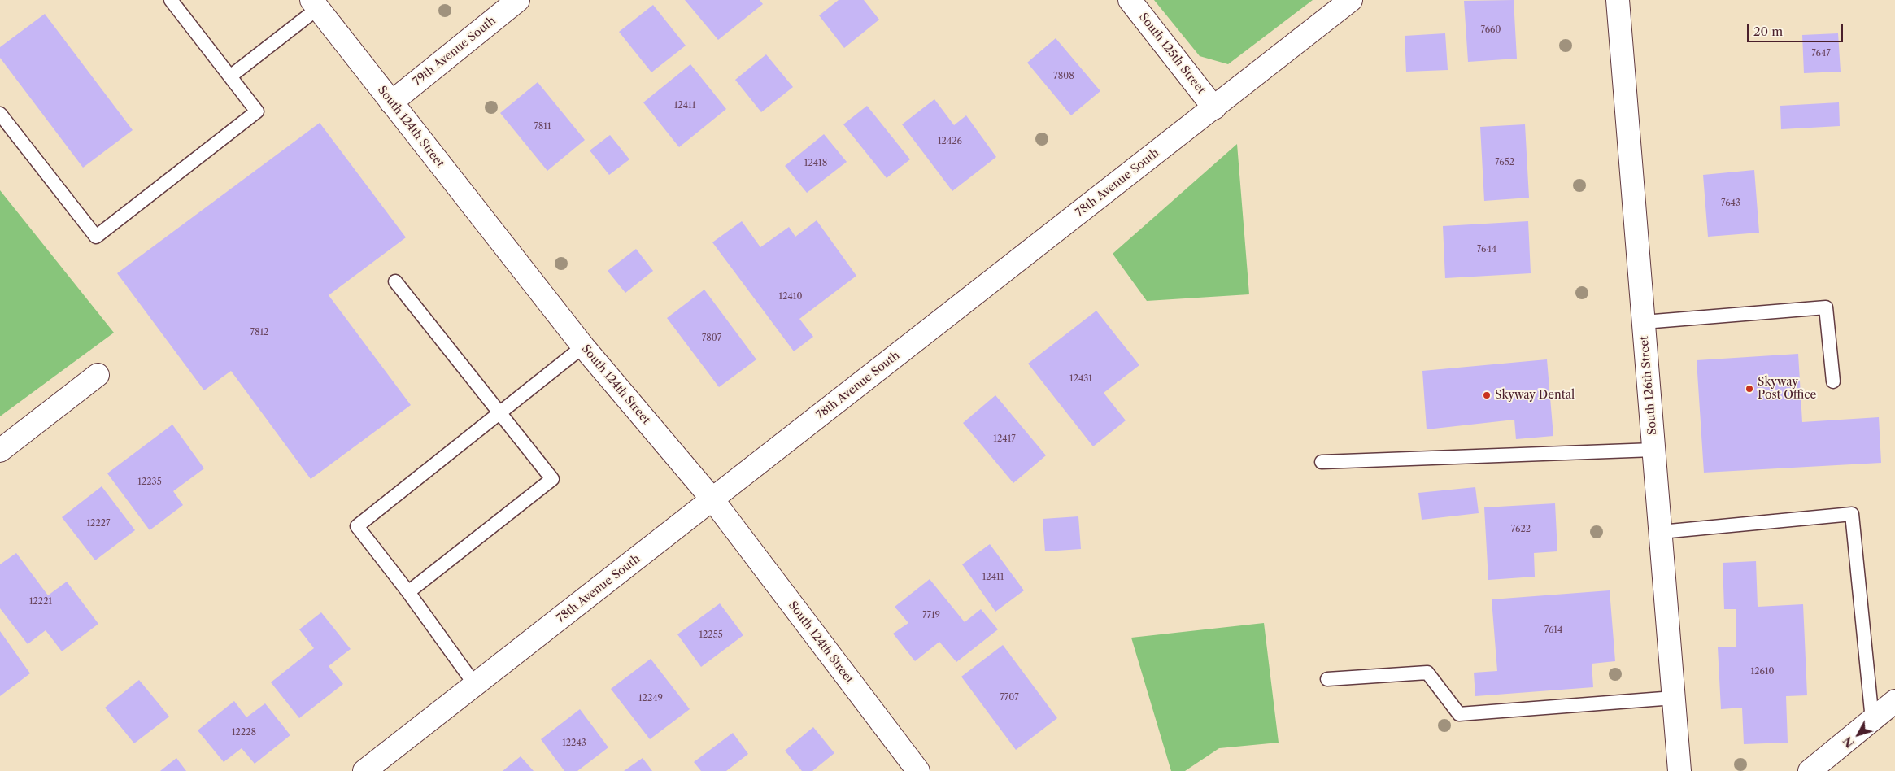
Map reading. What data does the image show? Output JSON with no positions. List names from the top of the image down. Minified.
{"streets":{"street":["79th Avenue South","South 125th Street","South 124th Street","78th Avenue South","South 126th Street"]},"crossings":[["79th Avenue South","South 124th Street"],["South 125th Street","78th Avenue South"],["South 124th Street","78th Avenue South"]],"places":["Skyway Post Office","Skyway Dental"],"house_numbers":["7660","7647","7808","12411","7811","12426","7652","12418","7643","7644","12410","7812","7807","12431","12417","12235","12227","7622","12411","12221","7719","7614","12255","12610","7707","12249","12228","12243"],"scale_bar":"20 m","north":"bottom left"}
